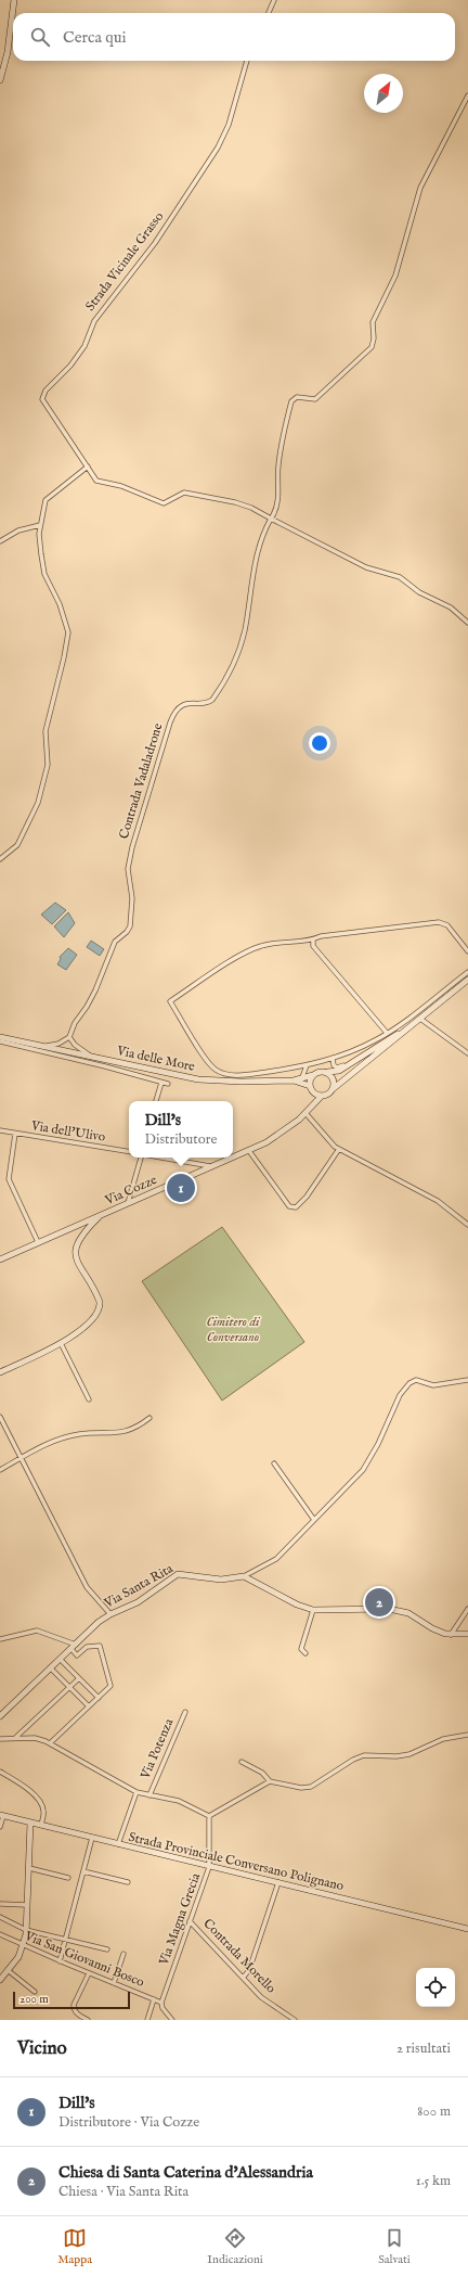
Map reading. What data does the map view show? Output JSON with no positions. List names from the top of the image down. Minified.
{"streets":{"street":["Strada Vicinale Grasso","Contrada Vadaladrone","Via delle More","Via dell'Ulivo","Via Cozze","Via Santa Rita","Via Potenza","Strada Provinciale Conversano Polignano","Via Magna Grecia","Contrada Morello","Via San Giovanni Bosco"]},"crossings":[["Strada Provinciale Conversano Polignano","Via Magna Grecia"],["Via Magna Grecia","Contrada Morello"],["Via Magna Grecia","Via San Giovanni Bosco"]],"parks":["Cimitero di Conversano"],"scale_bar":"200 m","north":"top right","page":{"search":"Cerca qui","popup":["Dill's","Distributore"],"pins":["1","2"],"scale":"200 m","heading":["Vicino","2 risultati"],"list":[{"mark":"1","name":"Dill's","note":"Distributore · Via Cozze","value":"800 m"},{"mark":"2","name":"Chiesa di Santa Caterina d'Alessandria","note":"Chiesa · Via Santa Rita","value":"1.5 km"}],"nav":["Mappa","Indicazioni","Salvati"]}}
